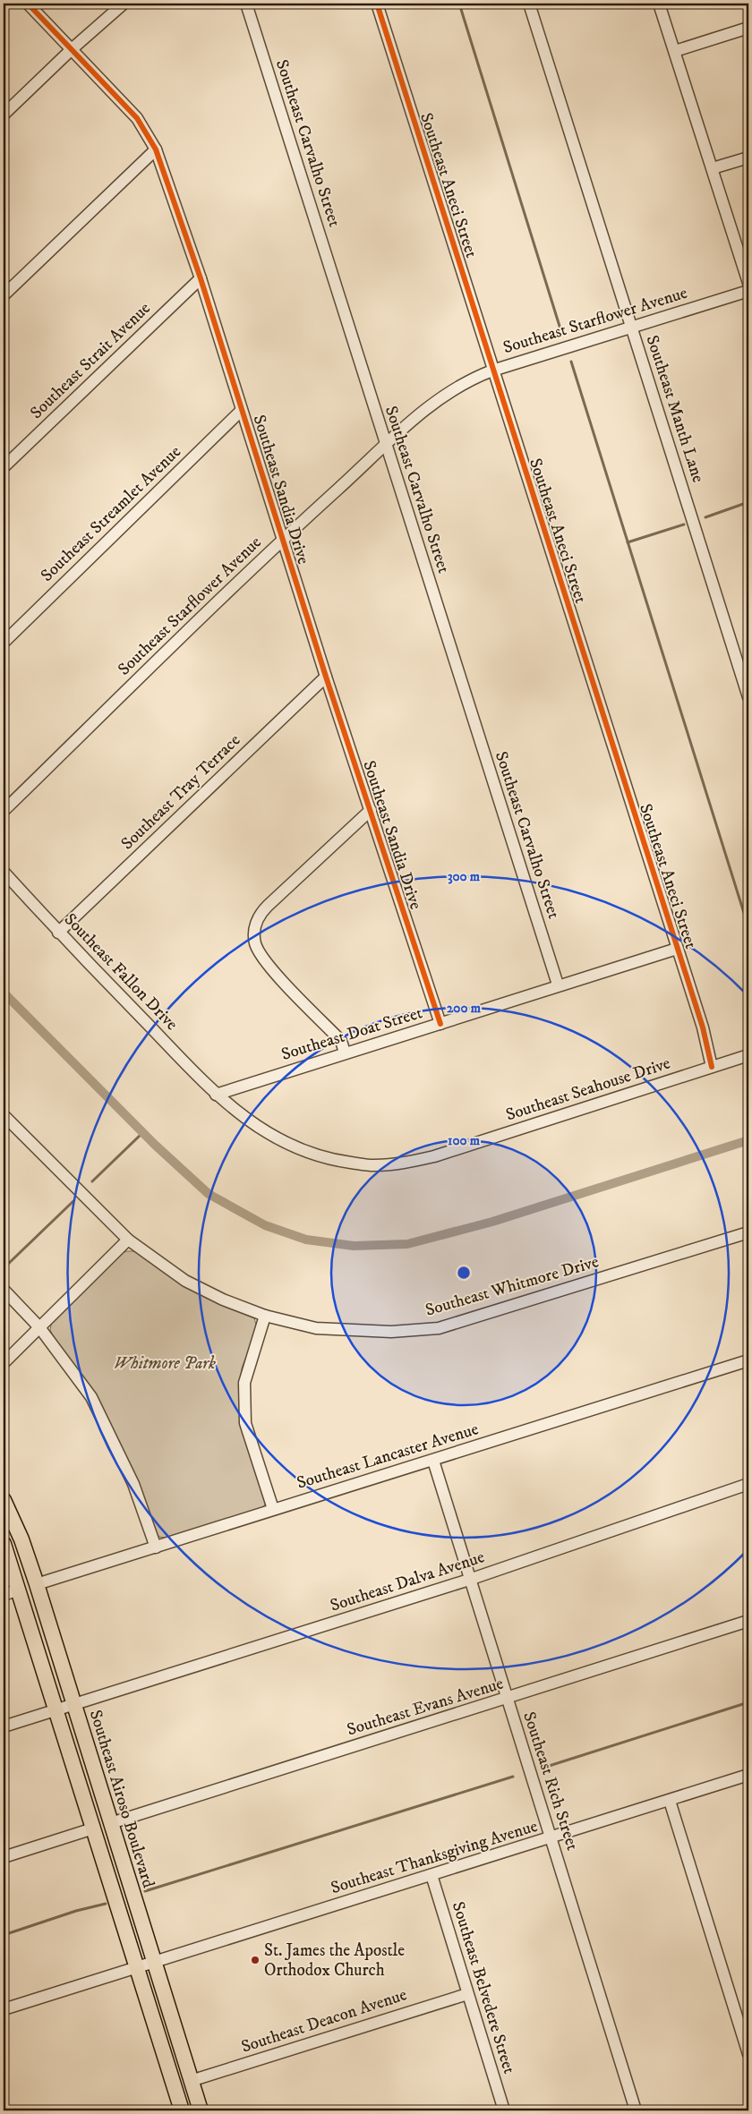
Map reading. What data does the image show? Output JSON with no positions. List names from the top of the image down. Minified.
{"streets":{"main road":["Southeast Airoso Boulevard"],"street":["Southeast Carvalho Street","Southeast Aneci Street","Southeast Starflower Avenue","Southeast Strait Avenue","Southeast Manth Lane","Southeast Sandia Drive","Southeast Streamlet Avenue","Southeast Tray Terrace","Southeast Fallon Drive","Southeast Doat Street","Southeast Seahouse Drive","Southeast Whitmore Drive","Southeast Lancaster Avenue","Southeast Dalva Avenue","Southeast Evans Avenue","Southeast Rich Street","Southeast Thanksgiving Avenue","Southeast Belvedere Street","Southeast Deacon Avenue"]},"crossings":[["Southeast Carvalho Street","Southeast Starflower Avenue"],["Southeast Carvalho Street","Southeast Doat Street"],["Southeast Aneci Street","Southeast Starflower Avenue"],["Southeast Aneci Street","Southeast Doat Street"],["Southeast Aneci Street","Southeast Seahouse Drive"],["Southeast Starflower Avenue","Southeast Manth Lane"],["Southeast Starflower Avenue","Southeast Sandia Drive"],["Southeast Strait Avenue","Southeast Sandia Drive"],["Southeast Sandia Drive","Southeast Streamlet Avenue"],["Southeast Sandia Drive","Southeast Tray Terrace"],["Southeast Sandia Drive","Southeast Doat Street"],["Southeast Tray Terrace","Southeast Fallon Drive"],["Southeast Fallon Drive","Southeast Doat Street"],["Southeast Fallon Drive","Southeast Seahouse Drive"],["Southeast Doat Street","Southeast Seahouse Drive"],["Southeast Lancaster Avenue","Southeast Rich Street"],["Southeast Lancaster Avenue","Southeast Airoso Boulevard"],["Southeast Dalva Avenue","Southeast Rich Street"],["Southeast Dalva Avenue","Southeast Airoso Boulevard"],["Southeast Evans Avenue","Southeast Rich Street"],["Southeast Evans Avenue","Southeast Airoso Boulevard"],["Southeast Rich Street","Southeast Thanksgiving Avenue"],["Southeast Airoso Boulevard","Southeast Thanksgiving Avenue"],["Southeast Airoso Boulevard","Southeast Deacon Avenue"],["Southeast Thanksgiving Avenue","Southeast Belvedere Street"],["Southeast Belvedere Street","Southeast Deacon Avenue"]],"parks":["Whitmore Park"],"places":["St. James the Apostle Orthodox Church"],"rings":["300 m","200 m","100 m"]}
